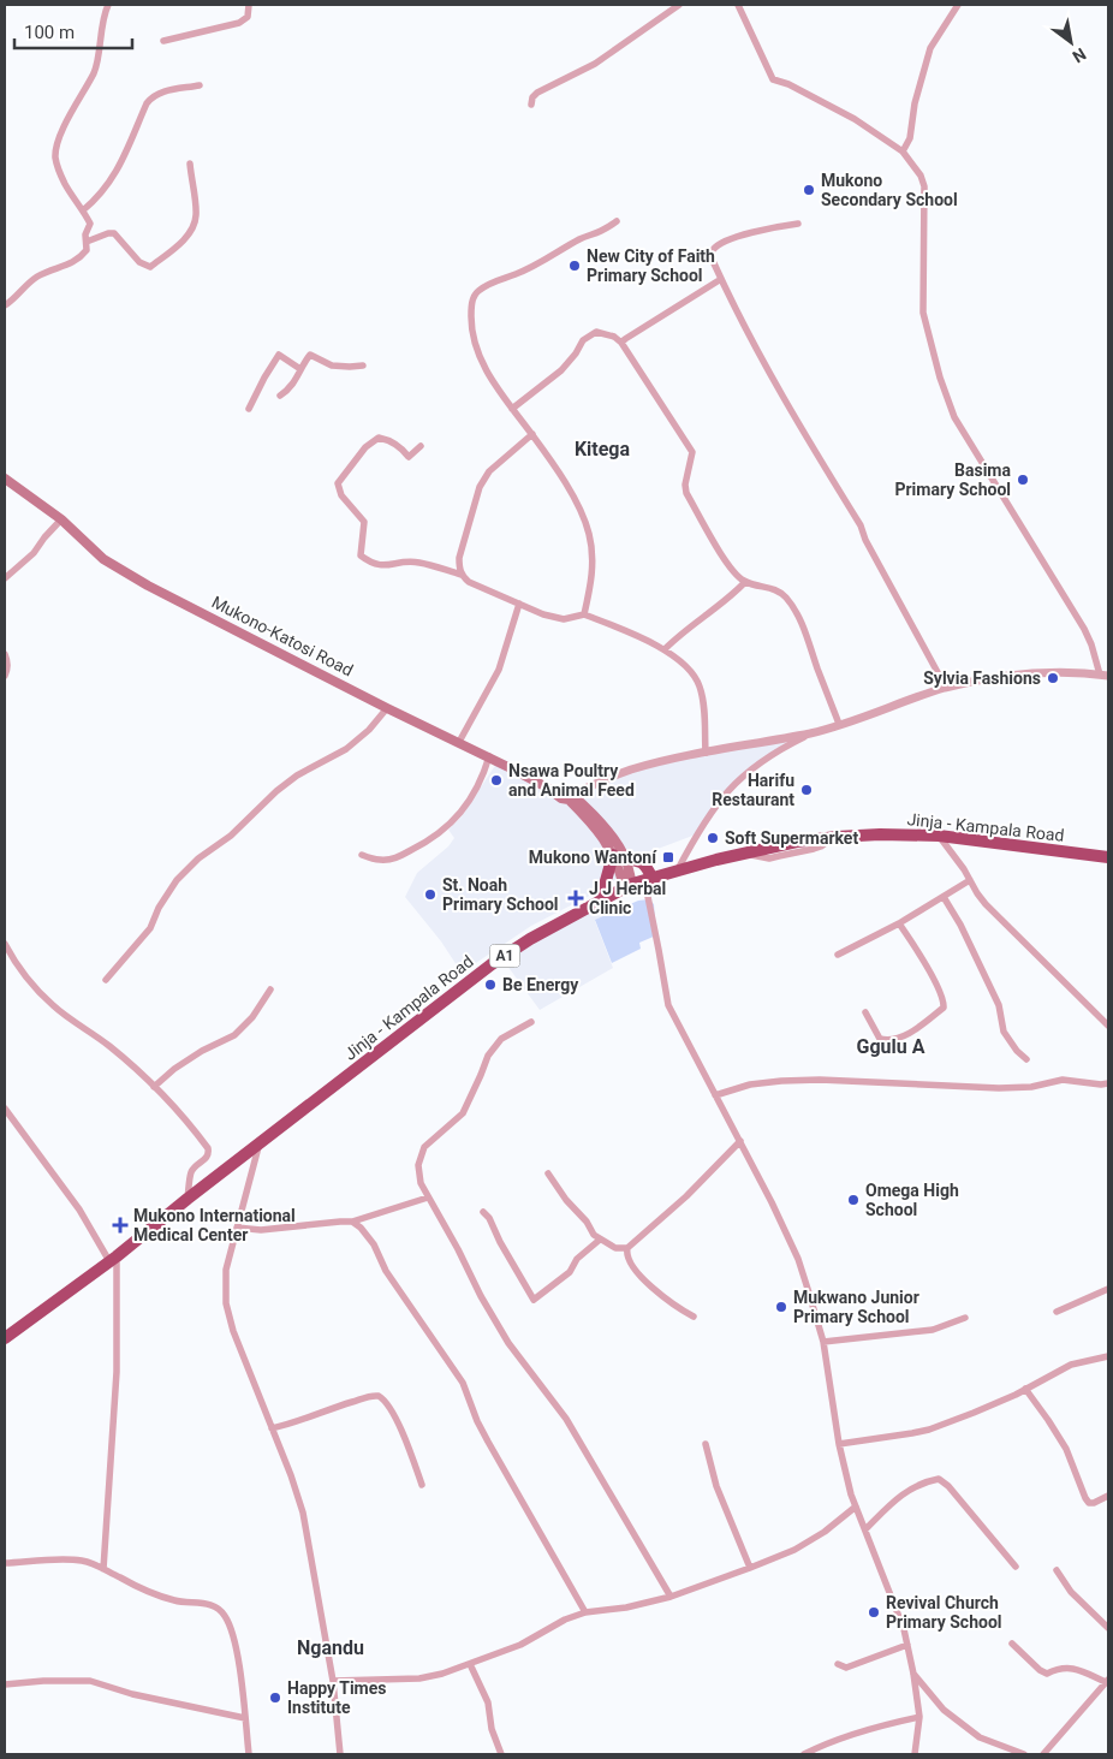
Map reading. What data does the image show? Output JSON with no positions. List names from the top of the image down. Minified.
{"streets":{"highway":["Jinja - Kampala Road","A1"],"main road":["Mukono-Katosi Road"]},"districts":["Kitega","Ggulu A","Ngandu"],"places":{"other":["Mukono Secondary School","New City of Faith Primary School","Basima Primary School","Sylvia Fashions","Nsawa Poultry and Animal Feed","Harifu Restaurant","Soft Supermarket","St. Noah Primary School","Be Energy","Omega High School","Mukwano Junior Primary School","Revival Church Primary School","Happy Times Institute"],"transit":["Mukono Wantoní"],"health":["J J Herbal Clinic","Mukono International Medical Center"]},"scale_bar":"100 m","north":"bottom right"}
